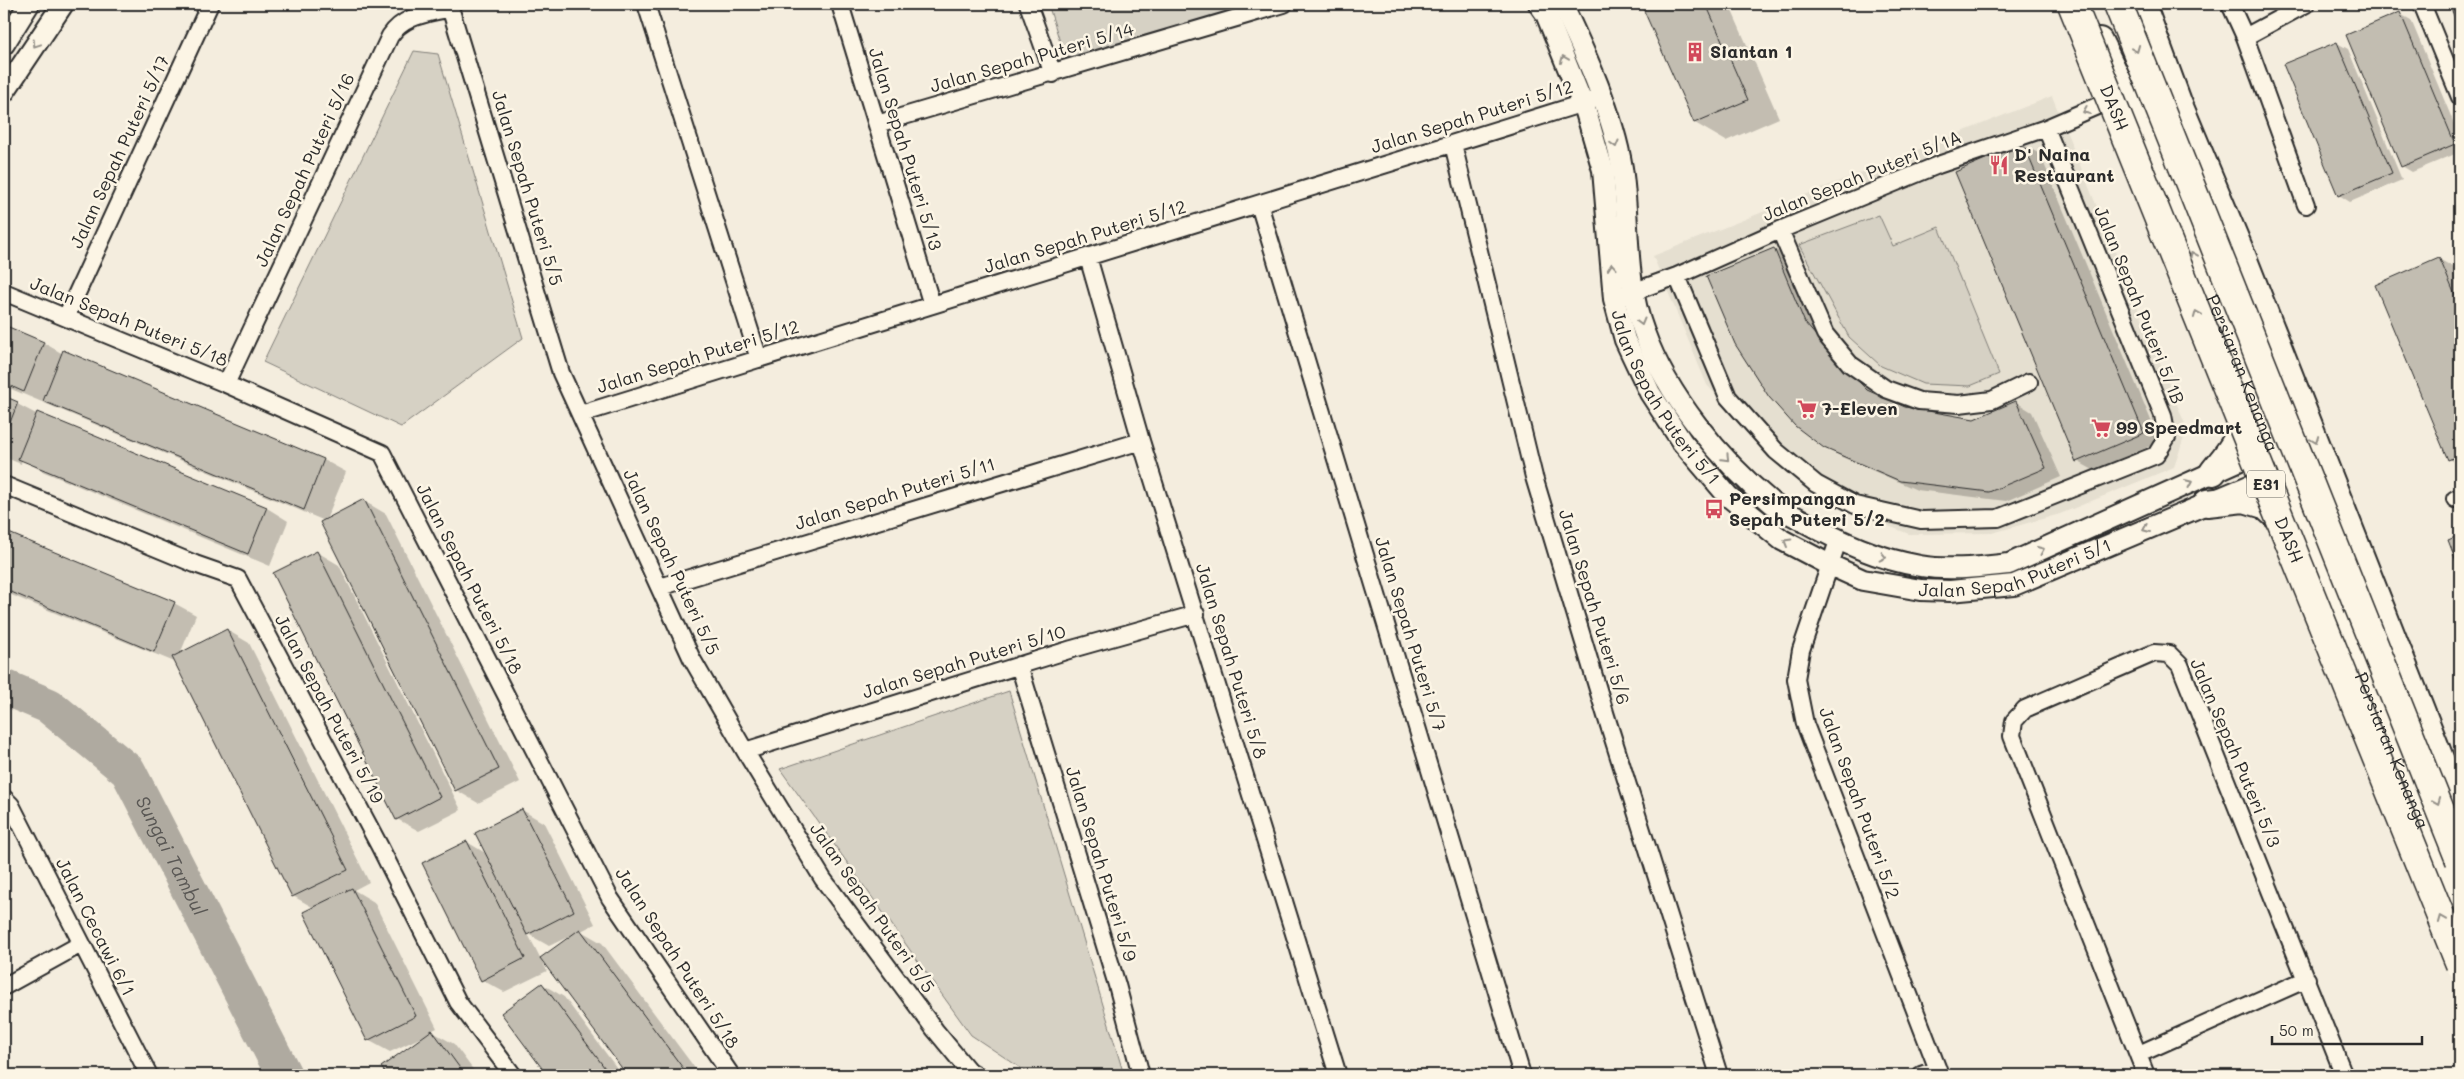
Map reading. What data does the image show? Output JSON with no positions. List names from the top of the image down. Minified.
{"streets":{"highway":["DASH","E31"],"main road":["Persiaran Kenanga"],"street":["Jalan Sepah Puteri 5/14","Jalan Sepah Puteri 5/12","Jalan Sepah Puteri 5/13","Jalan Sepah Puteri 5/17","Jalan Sepah Puteri 5/16","Jalan Sepah Puteri 5/1A","Jalan Sepah Puteri 5/5","Jalan Sepah Puteri 5/1B","Jalan Sepah Puteri 5/18","Jalan Sepah Puteri 5/1","Jalan Sepah Puteri 5/11","Jalan Sepah Puteri 5/6","Jalan Sepah Puteri 5/7","Jalan Sepah Puteri 5/8","Jalan Sepah Puteri 5/10","Jalan Sepah Puteri 5/19","Jalan Sepah Puteri 5/3","Jalan Sepah Puteri 5/2","Jalan Sepah Puteri 5/9","Jalan Cecawi 6/1"]},"crossings":[["Jalan Sepah Puteri 5/14","Jalan Sepah Puteri 5/13"],["Jalan Sepah Puteri 5/12","Jalan Sepah Puteri 5/13"],["Jalan Sepah Puteri 5/12","Jalan Sepah Puteri 5/5"],["Jalan Sepah Puteri 5/12","Jalan Sepah Puteri 5/1"],["Jalan Sepah Puteri 5/12","Jalan Sepah Puteri 5/6"],["Jalan Sepah Puteri 5/12","Jalan Sepah Puteri 5/7"],["Jalan Sepah Puteri 5/12","Jalan Sepah Puteri 5/8"],["Jalan Sepah Puteri 5/17","Jalan Sepah Puteri 5/18"],["Jalan Sepah Puteri 5/16","Jalan Sepah Puteri 5/5"],["Jalan Sepah Puteri 5/16","Jalan Sepah Puteri 5/18"],["Jalan Sepah Puteri 5/1A","Jalan Sepah Puteri 5/1B"],["Jalan Sepah Puteri 5/1A","Persiaran Kenanga"],["Jalan Sepah Puteri 5/1A","Jalan Sepah Puteri 5/1"],["Jalan Sepah Puteri 5/5","Jalan Sepah Puteri 5/11"],["Jalan Sepah Puteri 5/5","Jalan Sepah Puteri 5/10"],["Persiaran Kenanga","Jalan Sepah Puteri 5/1"],["Jalan Sepah Puteri 5/1","Jalan Sepah Puteri 5/2"],["Jalan Sepah Puteri 5/11","Jalan Sepah Puteri 5/8"],["Jalan Sepah Puteri 5/8","Jalan Sepah Puteri 5/10"],["Jalan Sepah Puteri 5/10","Jalan Sepah Puteri 5/9"]],"water":["Sungai Tambul"],"places":{"building":["Siantan 1"],"restaurant":["D' Naina Restaurant"],"supermarket":["7-Eleven","99 Speedmart"],"bus stop":["Persimpangan Sepah Puteri 5/2"]},"scale_bar":"50 m"}
